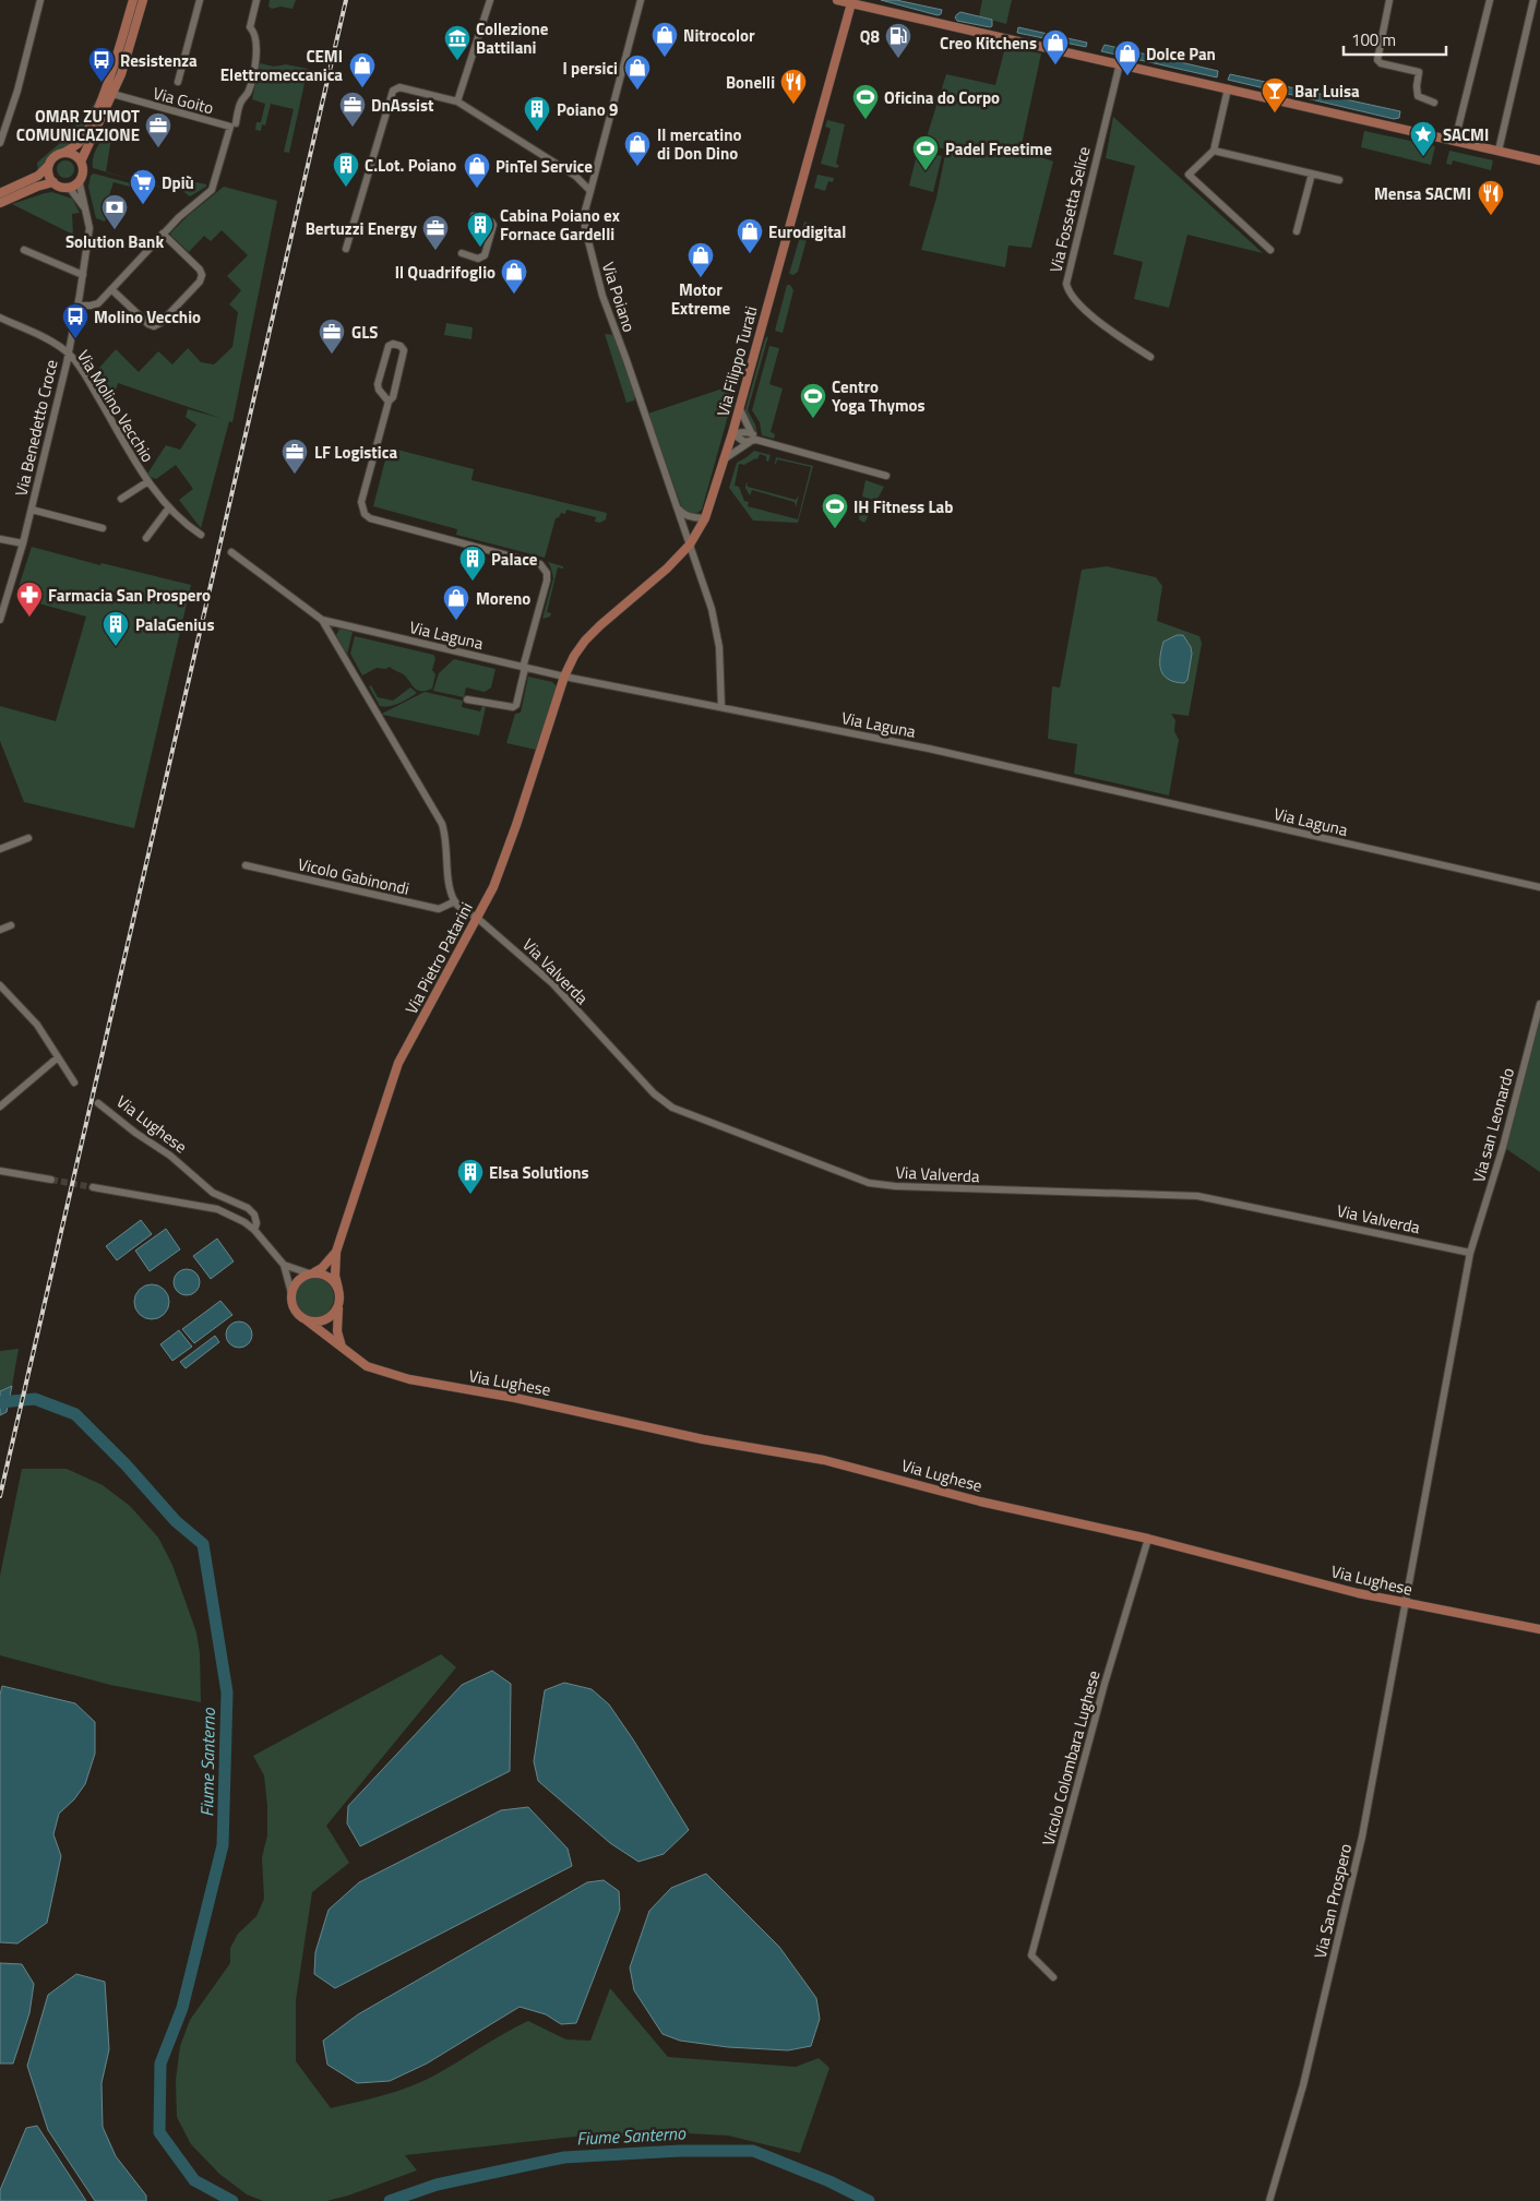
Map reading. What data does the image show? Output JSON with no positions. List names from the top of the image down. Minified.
{"streets":{"main road":["Via Filippo Turati","Via Pietro Patarini","Via Lughese"],"street":["Via Goito","Via Fossetta Selice","Via Poiano","Via Molino Vecchio","Via Benedetto Croce","Via Laguna","Vicolo Gabinondi","Via Valverda","Via san Leonardo","Vicolo Colombara Lughese","Via San Prospero"]},"crossings":[["Via Goito","Via Benedetto Croce"],["Via Poiano","Via Filippo Turati"],["Via Poiano","Via Laguna"],["Via Filippo Turati","Via Laguna"],["Via Filippo Turati","Via Pietro Patarini"],["Via Molino Vecchio","Via Benedetto Croce"],["Via Laguna","Via Pietro Patarini"],["Vicolo Gabinondi","Via Valverda"],["Via Pietro Patarini","Via Valverda"],["Via Pietro Patarini","Via Lughese"],["Via Valverda","Via san Leonardo"],["Via Lughese","Vicolo Colombara Lughese"],["Via Lughese","Via San Prospero"]],"water":["Fiume Santerno"],"places":{"shop":["Nitrocolor","Creo Kitchens","Dolce Pan","CEMI Elettromeccanica","I persici","Il mercatino di Don Dino","PinTel Service","Eurodigital","Motor Extreme","Il Quadrifoglio","Moreno"],"fuel station":["Q8"],"museum":["Collezione Battilani"],"bus stop":["Resistenza","Molino Vecchio"],"restaurant":["Bonelli","Mensa SACMI"],"bar":["Bar Luisa"],"sports":["Oficina do Corpo","Padel Freetime","Centro Yoga Thymos","IH Fitness Lab"],"office":["DnAssist","OMAR ZU'MOT COMUNICAZIONE","Bertuzzi Energy","GLS","LF Logistica"],"building":["Poiano 9","C.Lot. Poiano","Cabina Poiano ex Fornace Gardelli","Palace","PalaGenius","Elsa Solutions"],"place":["SACMI"],"supermarket":["Dpiù"],"bank":["Solution Bank"],"pharmacy":["Farmacia San Prospero"]},"scale_bar":"100 m"}
